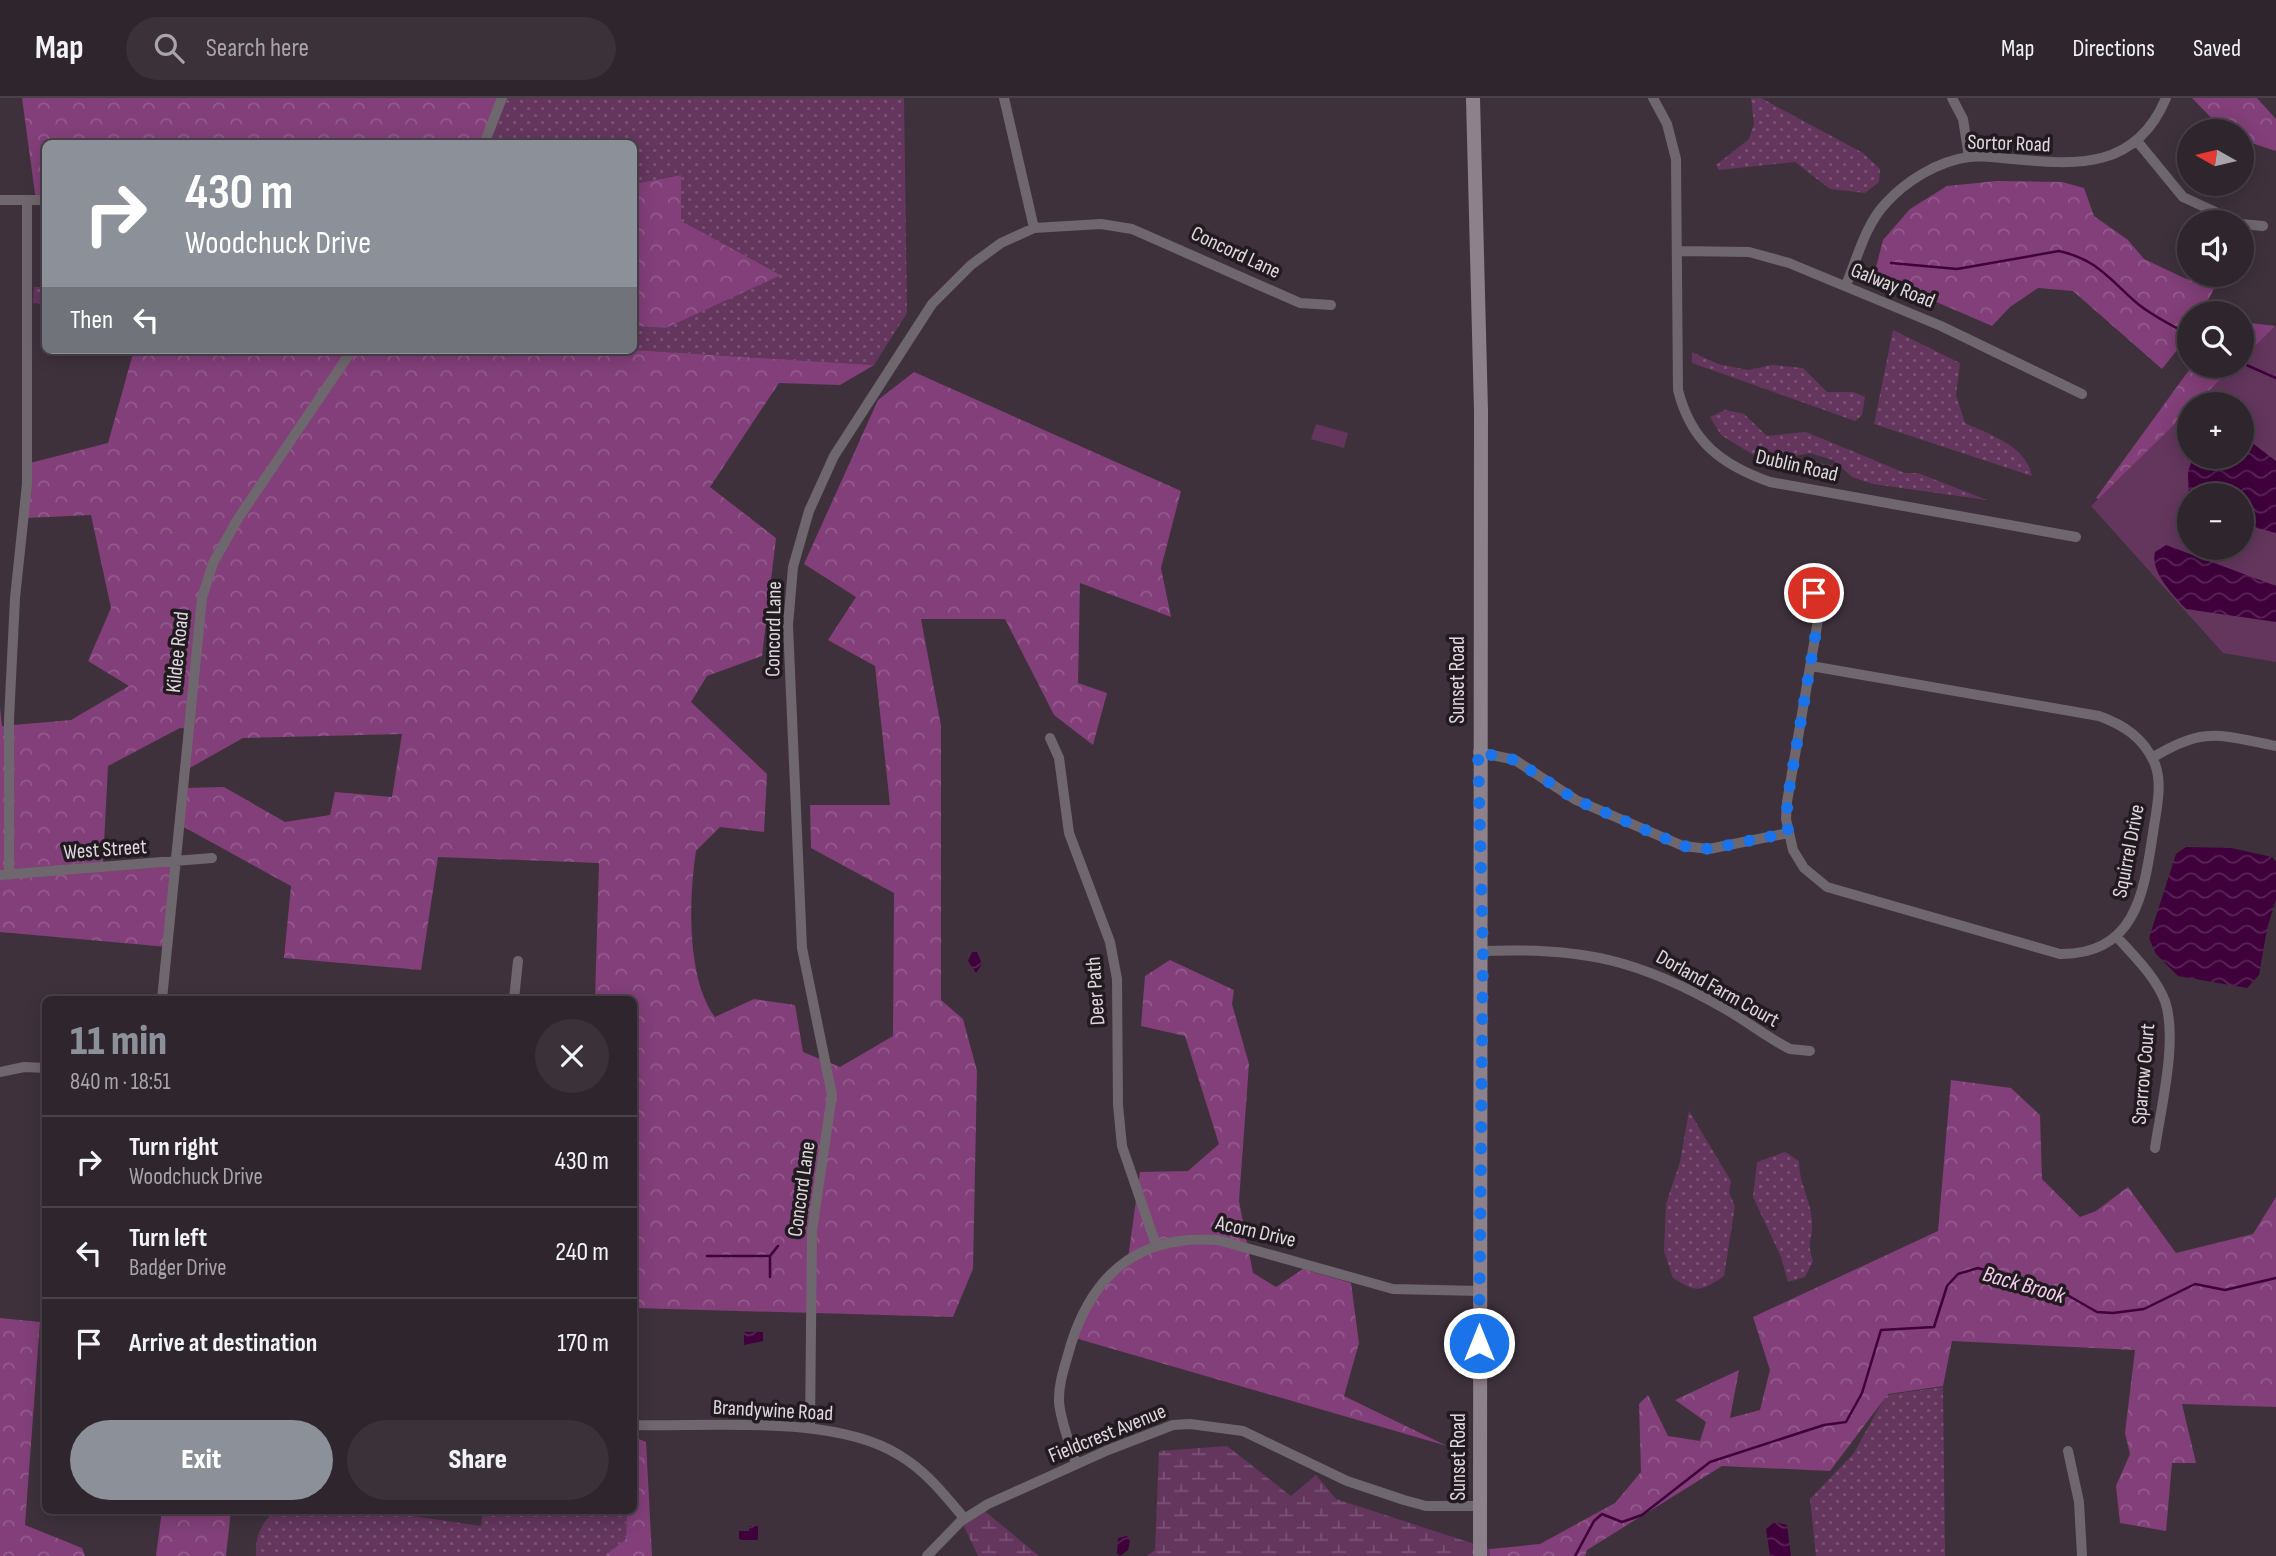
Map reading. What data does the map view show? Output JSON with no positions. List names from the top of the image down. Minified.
{"streets":{"street":["Sortor Road","Concord Lane","Galway Road","Dublin Road","Kildee Road","Sunset Road","West Street","Squirrel Drive","Dorland Farm Court","Deer Path","Sparrow Court","Acorn Drive","Brandywine Road","Fieldcrest Avenue"]},"crossings":[["Sortor Road","Galway Road"],["Concord Lane","Brandywine Road"],["Galway Road","Dublin Road"],["Kildee Road","West Street"],["Sunset Road","Dorland Farm Court"],["Sunset Road","Acorn Drive"],["Sunset Road","Fieldcrest Avenue"],["Squirrel Drive","Sparrow Court"],["Deer Path","Acorn Drive"],["Acorn Drive","Fieldcrest Avenue"],["Brandywine Road","Fieldcrest Avenue"]],"water":["Back Brook"],"north":"left","page":{"header":"Map","search":"Search here","nav":["Map","Directions","Saved"],"map_buttons":["+","−"],"turn":["430 m","Woodchuck Drive"],"then":"Then","heading":["11 min","840 m · 18:51"],"list":[{"name":"Turn right","note":"Woodchuck Drive","value":"430 m"},{"name":"Turn left","note":"Badger Drive","value":"240 m"},{"name":"Arrive at destination","value":"170 m"}],"buttons":["Exit","Share"]}}
